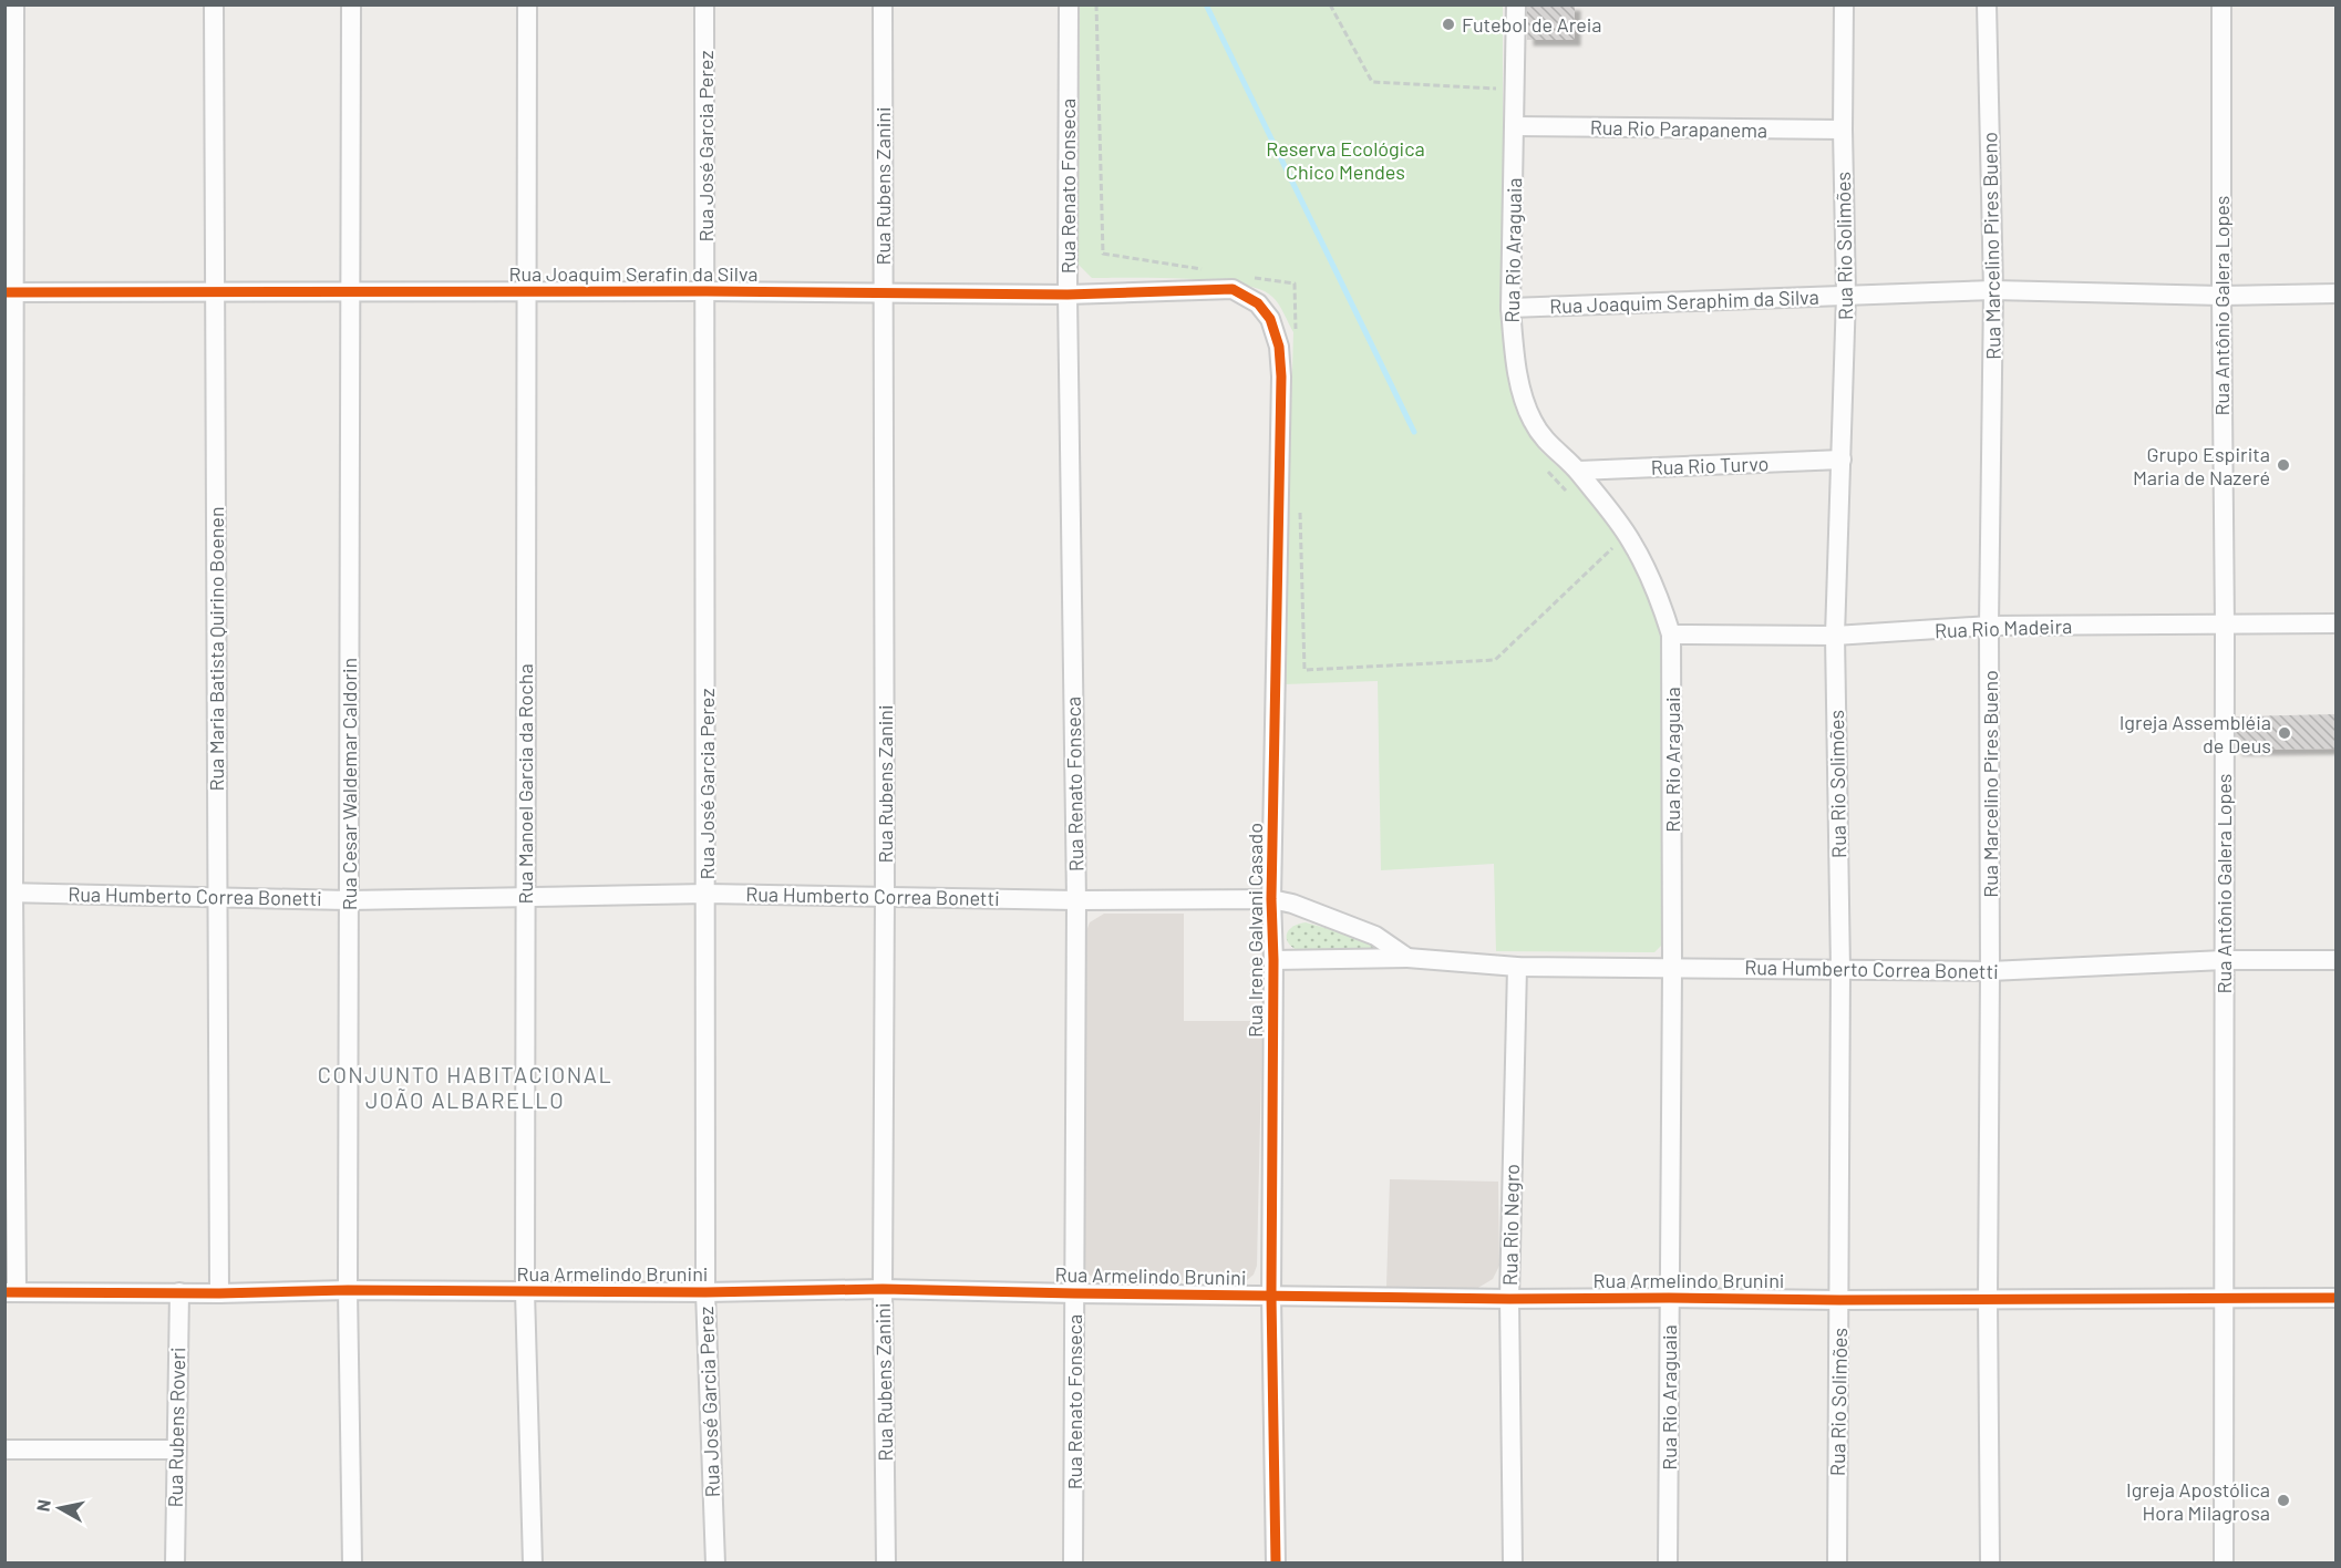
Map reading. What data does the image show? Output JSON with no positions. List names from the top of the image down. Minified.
{"streets":{"street":["Rua Rio Parapanema","Rua José Garcia Perez","Rua Rubens Zanini","Rua Renato Fonseca","Rua Rio Solimões","Rua Marcelino Pires Bueno","Rua Rio Araguaia","Rua Joaquim Serafin da Silva","Rua Joaquim Seraphim da Silva","Rua Antônio Galera Lopes","Rua Rio Turvo","Rua Rio Madeira","Rua Maria Batista Quirino Boenen","Rua Cesar Waldemar Caldorin","Rua Manoel Garcia da Rocha","Rua Humberto Correa Bonetti","Rua Irene Galvani Casado","Rua Rio Negro","Rua Armelindo Brunini","Rua Rubens Roveri"]},"crossings":[["Rua Rio Parapanema","Rua Rio Solimões"],["Rua Rio Parapanema","Rua Rio Araguaia"],["Rua José Garcia Perez","Rua Joaquim Serafin da Silva"],["Rua José Garcia Perez","Rua Humberto Correa Bonetti"],["Rua José Garcia Perez","Rua Armelindo Brunini"],["Rua Rubens Zanini","Rua Joaquim Serafin da Silva"],["Rua Rubens Zanini","Rua Humberto Correa Bonetti"],["Rua Rubens Zanini","Rua Armelindo Brunini"],["Rua Renato Fonseca","Rua Joaquim Serafin da Silva"],["Rua Renato Fonseca","Rua Humberto Correa Bonetti"],["Rua Renato Fonseca","Rua Armelindo Brunini"],["Rua Rio Solimões","Rua Joaquim Seraphim da Silva"],["Rua Rio Solimões","Rua Rio Turvo"],["Rua Rio Solimões","Rua Rio Madeira"],["Rua Rio Solimões","Rua Humberto Correa Bonetti"],["Rua Rio Solimões","Rua Armelindo Brunini"],["Rua Marcelino Pires Bueno","Rua Joaquim Seraphim da Silva"],["Rua Marcelino Pires Bueno","Rua Rio Madeira"],["Rua Marcelino Pires Bueno","Rua Humberto Correa Bonetti"],["Rua Marcelino Pires Bueno","Rua Armelindo Brunini"],["Rua Rio Araguaia","Rua Joaquim Seraphim da Silva"],["Rua Rio Araguaia","Rua Rio Turvo"],["Rua Rio Araguaia","Rua Rio Madeira"],["Rua Rio Araguaia","Rua Humberto Correa Bonetti"],["Rua Rio Araguaia","Rua Armelindo Brunini"],["Rua Joaquim Serafin da Silva","Rua Maria Batista Quirino Boenen"],["Rua Joaquim Serafin da Silva","Rua Cesar Waldemar Caldorin"],["Rua Joaquim Serafin da Silva","Rua Manoel Garcia da Rocha"],["Rua Joaquim Serafin da Silva","Rua Irene Galvani Casado"],["Rua Joaquim Seraphim da Silva","Rua Antônio Galera Lopes"],["Rua Antônio Galera Lopes","Rua Rio Madeira"],["Rua Antônio Galera Lopes","Rua Humberto Correa Bonetti"],["Rua Antônio Galera Lopes","Rua Armelindo Brunini"],["Rua Maria Batista Quirino Boenen","Rua Humberto Correa Bonetti"],["Rua Maria Batista Quirino Boenen","Rua Armelindo Brunini"],["Rua Cesar Waldemar Caldorin","Rua Humberto Correa Bonetti"],["Rua Cesar Waldemar Caldorin","Rua Armelindo Brunini"],["Rua Manoel Garcia da Rocha","Rua Humberto Correa Bonetti"],["Rua Manoel Garcia da Rocha","Rua Armelindo Brunini"],["Rua Humberto Correa Bonetti","Rua Irene Galvani Casado"],["Rua Humberto Correa Bonetti","Rua Rio Negro"],["Rua Irene Galvani Casado","Rua Armelindo Brunini"],["Rua Rio Negro","Rua Armelindo Brunini"],["Rua Armelindo Brunini","Rua Rubens Roveri"]],"districts":["CONJUNTO HABITACIONAL JOÃO ALBARELLO"],"parks":["Reserva Ecológica Chico Mendes"],"places":["Futebol de Areia","Grupo Espirita Maria de Nazeré","Igreja Assembléia de Deus","Igreja Apostólica Hora Milagrosa"],"north":"left"}
